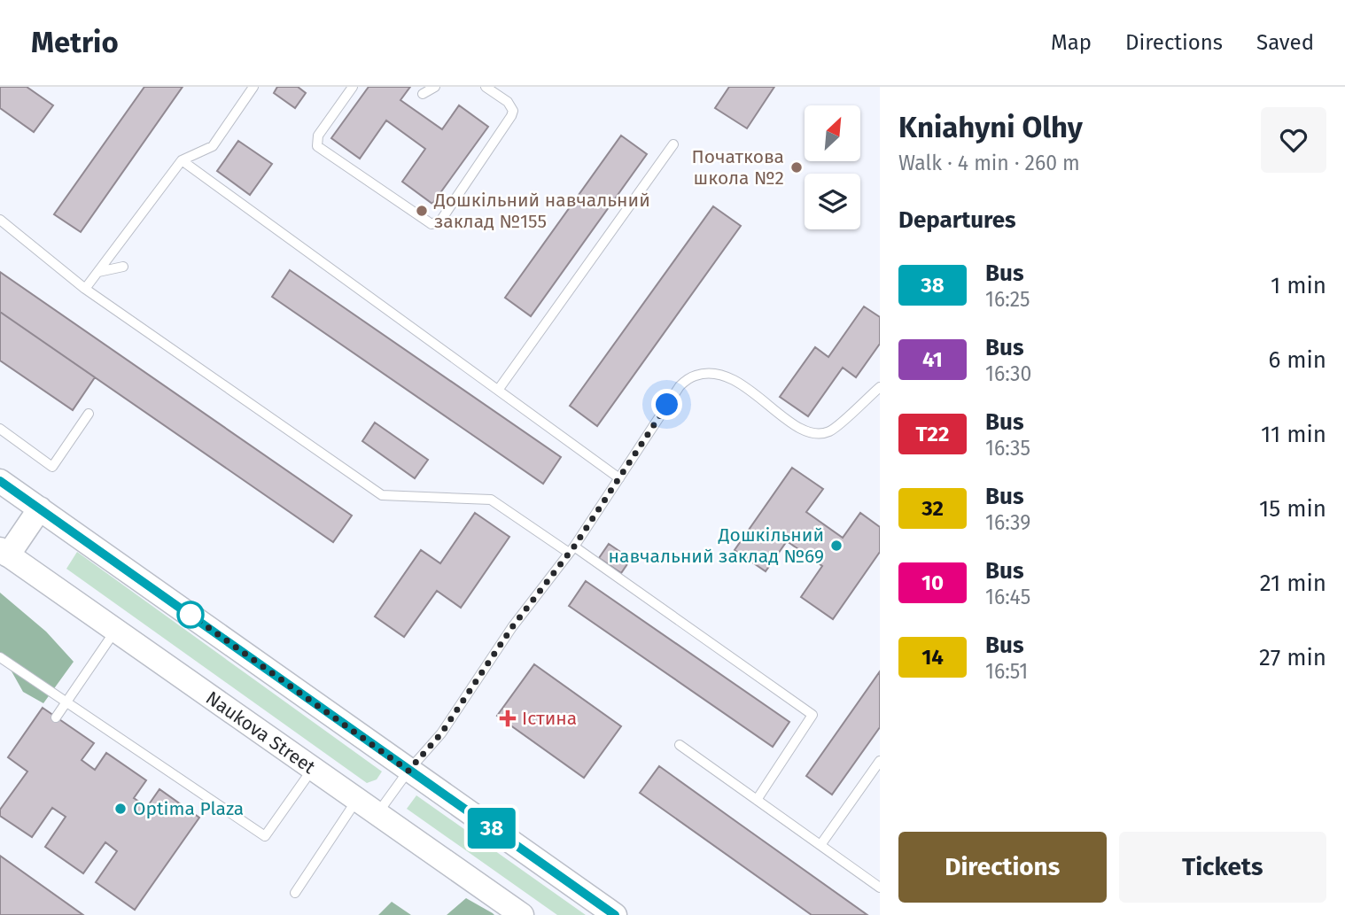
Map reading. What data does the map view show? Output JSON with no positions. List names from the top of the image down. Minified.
{"streets":{"main road":["Naukova Street"]},"places":{"other":["Початкова школа №2","Дошкільний навчальний заклад №155","Дошкільний навчальний заклад №69","Optima Plaza"],"health":["Істина"]},"lines":["bus line 38"],"north":"top right","page":{"header":"Metrio","nav":["Map","Directions","Saved"],"on_map":"38","heading":[["Kniahyni Olhy","Walk · 4 min · 260 m"],"Departures"],"list":[{"mark":"38","name":"Bus","note":"16:25","value":"1 min"},{"mark":"41","name":"Bus","note":"16:30","value":"6 min"},{"mark":"Т22","name":"Bus","note":"16:35","value":"11 min"},{"mark":"32","name":"Bus","note":"16:39","value":"15 min"},{"mark":"10","name":"Bus","note":"16:45","value":"21 min"},{"mark":"14","name":"Bus","note":"16:51","value":"27 min"}],"buttons":["Directions","Tickets"]}}
